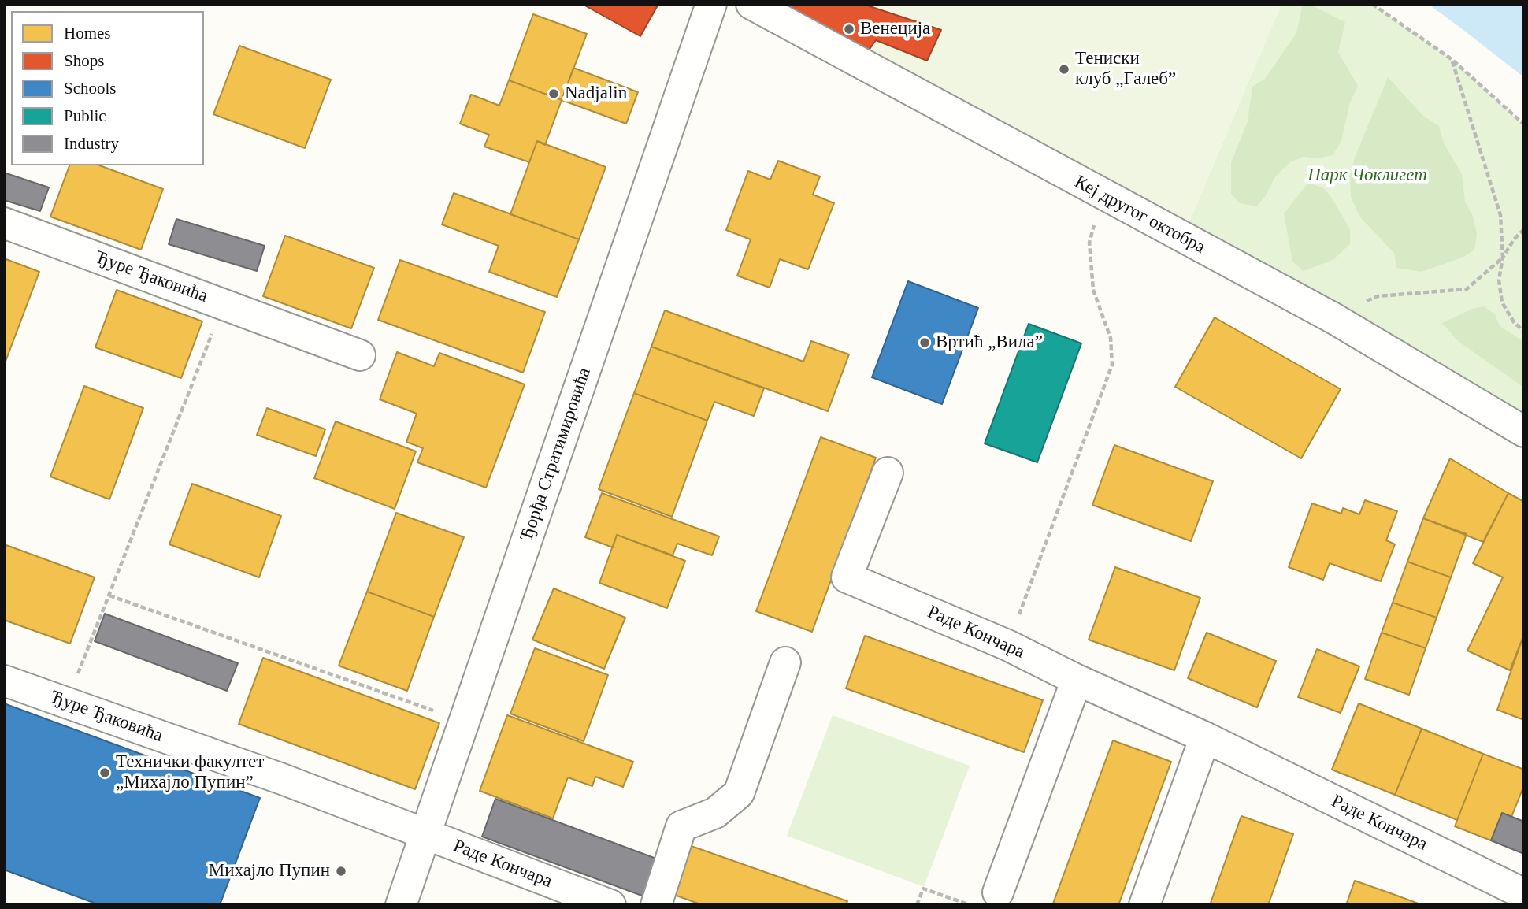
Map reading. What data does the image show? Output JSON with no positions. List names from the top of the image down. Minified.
{"streets":{"street":["Кеј другог октобра","Ђуре Ђаковића","Ђорђа Стратимировића","Раде Кончара"]},"crossings":[["Ђуре Ђаковића","Ђорђа Стратимировића"],["Ђуре Ђаковића","Раде Кончара"],["Ђорђа Стратимировића","Раде Кончара"]],"parks":["Парк Чоклигет"],"places":["Венеција","Тениски клуб „Галеб”","Nadjalin","Вртић „Вила”","Технички факултет „Михајло Пупин”","Михајло Пупин"],"legend":["Homes","Shops","Schools","Public","Industry"]}
